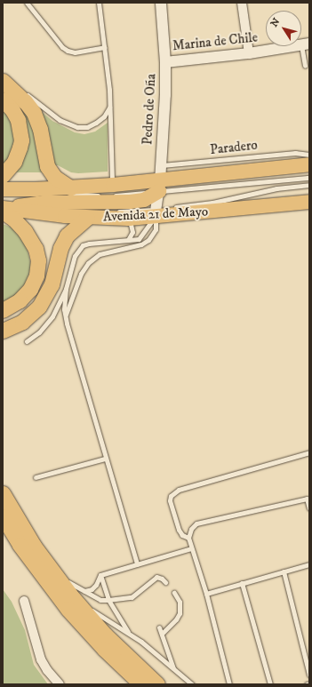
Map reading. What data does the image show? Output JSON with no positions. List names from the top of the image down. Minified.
{"streets":{"main road":["Avenida 21 de Mayo"],"street":["Marina de Chile","Pedro de Oña"],"lane":["Paradero"]},"crossings":[["Marina de Chile","Pedro de Oña"],["Pedro de Oña","Paradero"],["Pedro de Oña","Avenida 21 de Mayo"]],"north":"top left"}
